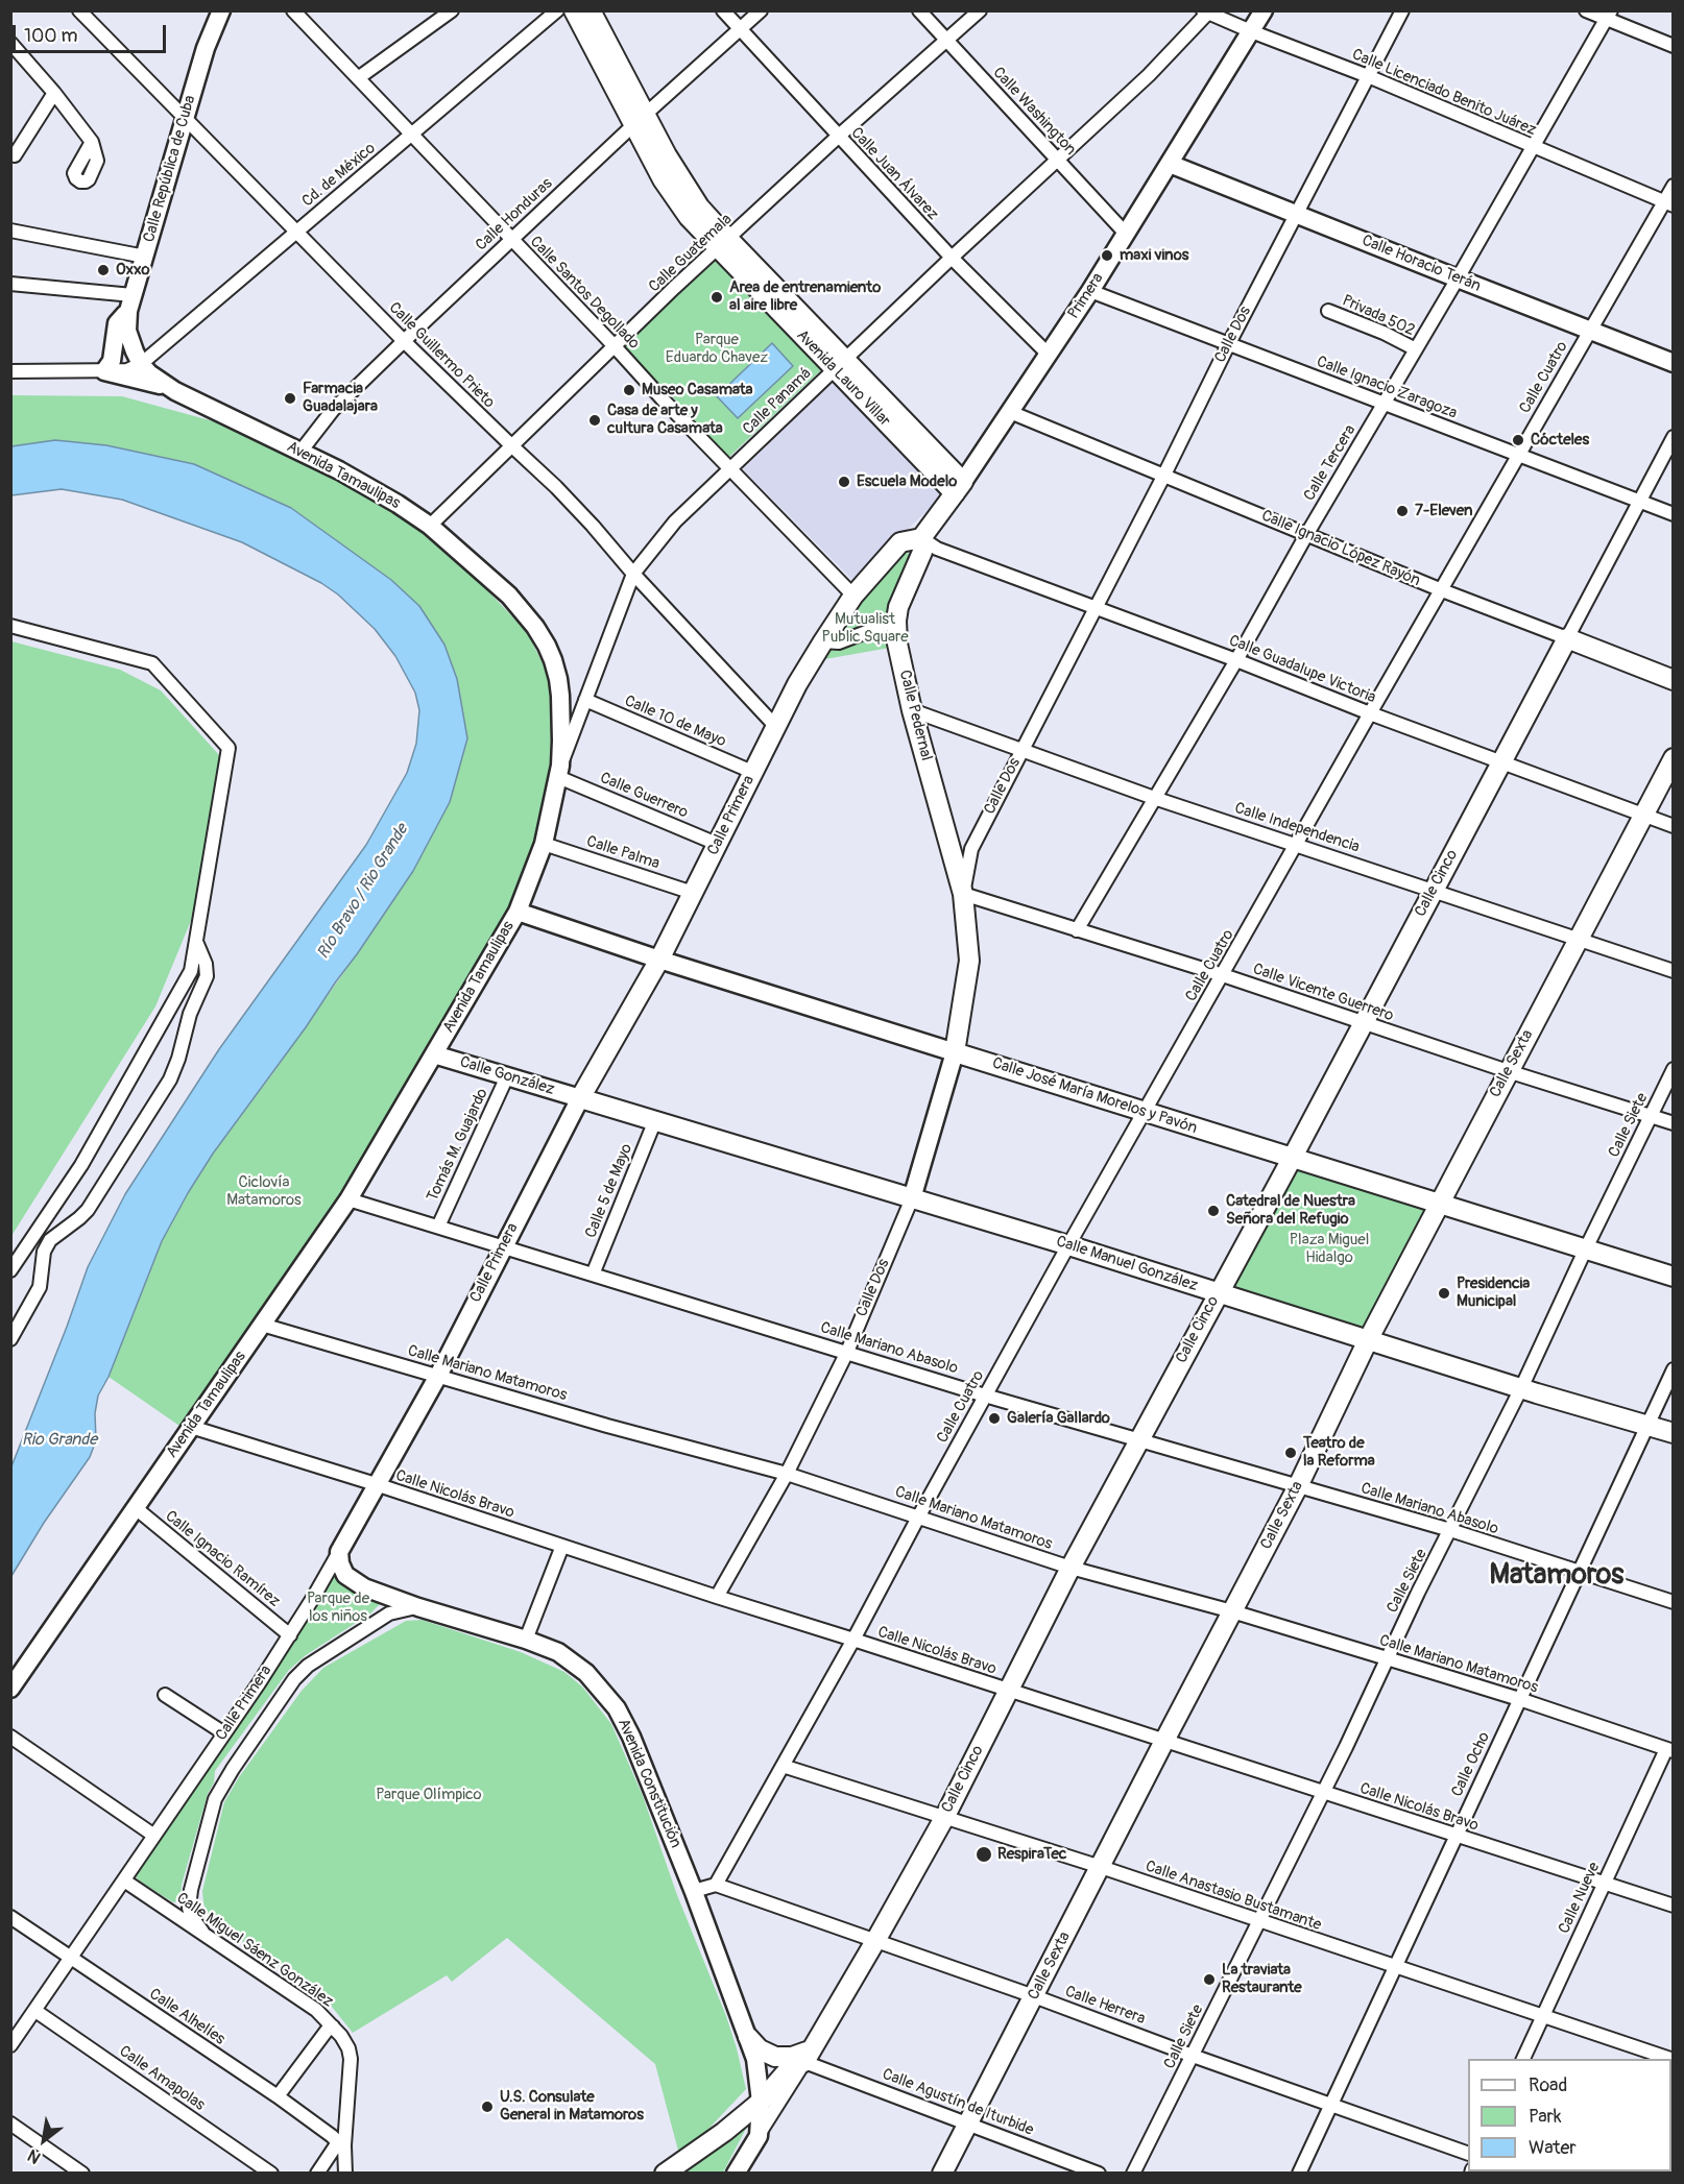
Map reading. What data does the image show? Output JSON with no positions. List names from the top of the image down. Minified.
{"streets":{"main road":["Calle Dos","Avenida Lauro Villar","Calle Ignacio López Rayón","Calle Pedernal","Calle Primera","Calle Cinco","Calle Sexta","Calle José María Morelos y Pavón","Calle Manuel González"],"street":["Calle Licenciado Benito Juárez","Calle Washington","Calle República de Cuba","Calle Juan Álvarez","Cd. de México","Calle Honduras","Calle Guatemala","Calle Horacio Terán","Calle Santos Degollado","Primera","Privada 502","Calle Guillermo Prieto","Calle Cuatro","Calle Ignacio Zaragoza","Calle Panamá","Calle Tercera","Avenida Tamaulipas","Calle Guadalupe Victoria","Calle 10 de Mayo","Calle Guerrero","Calle Independencia","Calle Palma","Calle Vicente Guerrero","Calle González","Calle Siete","Tomás M. Guajardo","Calle 5 de Mayo","Calle Mariano Abasolo","Calle Mariano Matamoros","Calle Nicolás Bravo","Calle Ignacio Ramírez","Calle Ocho","Avenida Constitución","Calle Anastasio Bustamante","Calle Nueve","Calle Miguel Sáenz González","Calle Herrera","Calle Alhelíes","Calle Amapolas","Calle Agustín de Iturbide"]},"crossings":[["Calle Licenciado Benito Juárez","Primera"],["Calle Licenciado Benito Juárez","Calle Dos"],["Calle Licenciado Benito Juárez","Calle Cuatro"],["Calle Licenciado Benito Juárez","Calle Panamá"],["Calle Licenciado Benito Juárez","Calle Tercera"],["Calle Washington","Calle Guatemala"],["Calle Washington","Primera"],["Calle Washington","Calle Panamá"],["Calle República de Cuba","Cd. de México"],["Calle República de Cuba","Calle Guillermo Prieto"],["Calle República de Cuba","Avenida Tamaulipas"],["Calle Juan Álvarez","Calle Honduras"],["Calle Juan Álvarez","Calle Guatemala"],["Calle Juan Álvarez","Primera"],["Calle Juan Álvarez","Calle Panamá"],["Cd. de México","Calle Santos Degollado"],["Cd. de México","Calle Guillermo Prieto"],["Cd. de México","Avenida Tamaulipas"],["Calle Honduras","Calle Santos Degollado"],["Calle Honduras","Calle Guillermo Prieto"],["Calle Honduras","Avenida Lauro Villar"],["Calle Honduras","Avenida Tamaulipas"],["Calle Guatemala","Calle Santos Degollado"],["Calle Guatemala","Calle Guillermo Prieto"],["Calle Guatemala","Avenida Lauro Villar"],["Calle Guatemala","Avenida Tamaulipas"],["Calle Horacio Terán","Primera"],["Calle Horacio Terán","Calle Dos"],["Calle Horacio Terán","Calle Cuatro"],["Calle Horacio Terán","Calle Tercera"],["Calle Santos Degollado","Calle Panamá"],["Calle Santos Degollado","Calle Primera"],["Primera","Avenida Lauro Villar"],["Primera","Calle Ignacio Zaragoza"],["Primera","Calle Ignacio López Rayón"],["Primera","Calle Primera"],["Privada 502","Calle Tercera"],["Calle Dos","Calle Ignacio Zaragoza"],["Calle Dos","Calle Ignacio López Rayón"],["Calle Dos","Calle Guadalupe Victoria"],["Calle Dos","Calle Pedernal"],["Calle Dos","Calle Independencia"],["Calle Dos","Calle Vicente Guerrero"],["Calle Dos","Calle José María Morelos y Pavón"],["Calle Dos","Calle Manuel González"],["Calle Dos","Calle Mariano Abasolo"],["Calle Dos","Calle Mariano Matamoros"],["Calle Dos","Calle Nicolás Bravo"],["Calle Guillermo Prieto","Calle Panamá"],["Calle Guillermo Prieto","Calle Primera"],["Calle Cuatro","Calle Ignacio Zaragoza"],["Calle Cuatro","Calle Ignacio López Rayón"],["Calle Cuatro","Calle Guadalupe Victoria"],["Calle Cuatro","Calle Independencia"],["Calle Cuatro","Calle Vicente Guerrero"],["Calle Cuatro","Calle José María Morelos y Pavón"],["Calle Cuatro","Calle Manuel González"],["Calle Cuatro","Calle Mariano Abasolo"],["Calle Cuatro","Calle Mariano Matamoros"],["Calle Cuatro","Calle Nicolás Bravo"],["Calle Cuatro","Calle Anastasio Bustamante"],["Calle Cuatro","Calle Herrera"],["Avenida Lauro Villar","Calle Panamá"],["Avenida Lauro Villar","Calle Primera"],["Calle Ignacio Zaragoza","Calle Tercera"],["Calle Ignacio Zaragoza","Calle Cinco"],["Calle Panamá","Avenida Tamaulipas"],["Calle Panamá","Calle 10 de Mayo"],["Calle Panamá","Calle Guerrero"],["Calle Tercera","Calle Ignacio López Rayón"],["Calle Tercera","Calle Guadalupe Victoria"],["Calle Tercera","Calle Independencia"],["Calle Tercera","Calle Vicente Guerrero"],["Avenida Tamaulipas","Calle Guerrero"],["Avenida Tamaulipas","Calle Palma"],["Avenida Tamaulipas","Calle González"],["Avenida Tamaulipas","Calle José María Morelos y Pavón"],["Avenida Tamaulipas","Calle Mariano Abasolo"],["Avenida Tamaulipas","Calle Mariano Matamoros"],["Avenida Tamaulipas","Calle Nicolás Bravo"],["Avenida Tamaulipas","Calle Ignacio Ramírez"],["Calle Ignacio López Rayón","Calle Cinco"],["Calle Guadalupe Victoria","Calle Pedernal"],["Calle Guadalupe Victoria","Calle Primera"],["Calle Guadalupe Victoria","Calle Cinco"],["Calle Guadalupe Victoria","Calle Sexta"],["Calle Pedernal","Calle Primera"],["Calle Pedernal","Calle Independencia"],["Calle Pedernal","Calle Vicente Guerrero"],["Calle 10 de Mayo","Calle Primera"],["Calle Guerrero","Calle Primera"],["Calle Primera","Calle Palma"],["Calle Primera","Calle González"],["Calle Primera","Calle José María Morelos y Pavón"],["Calle Primera","Calle Manuel González"],["Calle Primera","Calle Mariano Abasolo"],["Calle Primera","Calle Mariano Matamoros"],["Calle Primera","Calle Nicolás Bravo"],["Calle Primera","Calle Ignacio Ramírez"],["Calle Primera","Avenida Constitución"],["Calle Primera","Calle Miguel Sáenz González"],["Calle Primera","Calle Alhelíes"],["Calle Primera","Calle Amapolas"],["Calle Independencia","Calle Cinco"],["Calle Independencia","Calle Sexta"],["Calle Cinco","Calle Vicente Guerrero"],["Calle Cinco","Calle José María Morelos y Pavón"],["Calle Cinco","Calle Manuel González"],["Calle Cinco","Calle Mariano Abasolo"],["Calle Cinco","Calle Mariano Matamoros"],["Calle Cinco","Calle Nicolás Bravo"],["Calle Cinco","Avenida Constitución"],["Calle Cinco","Calle Anastasio Bustamante"],["Calle Cinco","Calle Herrera"],["Calle Cinco","Calle Agustín de Iturbide"],["Calle Vicente Guerrero","Calle Sexta"],["Calle Vicente Guerrero","Calle Siete"],["Calle Sexta","Calle José María Morelos y Pavón"],["Calle Sexta","Calle Manuel González"],["Calle Sexta","Calle Mariano Abasolo"],["Calle Sexta","Calle Mariano Matamoros"],["Calle Sexta","Calle Nicolás Bravo"],["Calle Sexta","Calle Anastasio Bustamante"],["Calle Sexta","Calle Herrera"],["Calle Sexta","Calle Agustín de Iturbide"],["Calle González","Tomás M. Guajardo"],["Calle González","Calle Manuel González"],["Calle José María Morelos y Pavón","Calle Siete"],["Calle Siete","Calle Manuel González"],["Calle Siete","Calle Mariano Abasolo"],["Calle Siete","Calle Mariano Matamoros"],["Calle Siete","Calle Nicolás Bravo"],["Calle Siete","Calle Anastasio Bustamante"],["Calle Siete","Calle Herrera"],["Tomás M. Guajardo","Calle Mariano Abasolo"],["Calle 5 de Mayo","Calle Manuel González"],["Calle 5 de Mayo","Calle Mariano Abasolo"],["Calle Manuel González","Calle Ocho"],["Calle Mariano Abasolo","Calle Ocho"],["Calle Mariano Matamoros","Calle Ocho"],["Calle Mariano Matamoros","Calle Nueve"],["Calle Nicolás Bravo","Calle Ocho"],["Calle Nicolás Bravo","Calle Nueve"],["Calle Ocho","Calle Anastasio Bustamante"],["Calle Ocho","Calle Herrera"],["Calle Anastasio Bustamante","Calle Nueve"],["Calle Miguel Sáenz González","Calle Alhelíes"]],"districts":["Matamoros"],"water":["Río Bravo / Rio Grande","Rio Grande"],"parks":["Parque Eduardo Chavez","Mutualist Public Square","Ciclovía Matamoros","Plaza Miguel Hidalgo","Parque de los niños","Parque Olímpico"],"places":["maxi vinos","Oxxo","Area de entrenamiento al aire libre","Museo Casamata","Farmacia Guadalajara","Casa de arte y cultura Casamata","Cócteles","Escuela Modelo","7-Eleven","Catedral de Nuestra Señora del Refugio","Presidencia Municipal","Galería Gallardo","Teatro de la Reforma","RespiraTec","La traviata Restaurante","U.S. Consulate General in Matamoros"],"legend":["Road","Park","Water"],"scale_bar":"100 m","north":"bottom left"}
